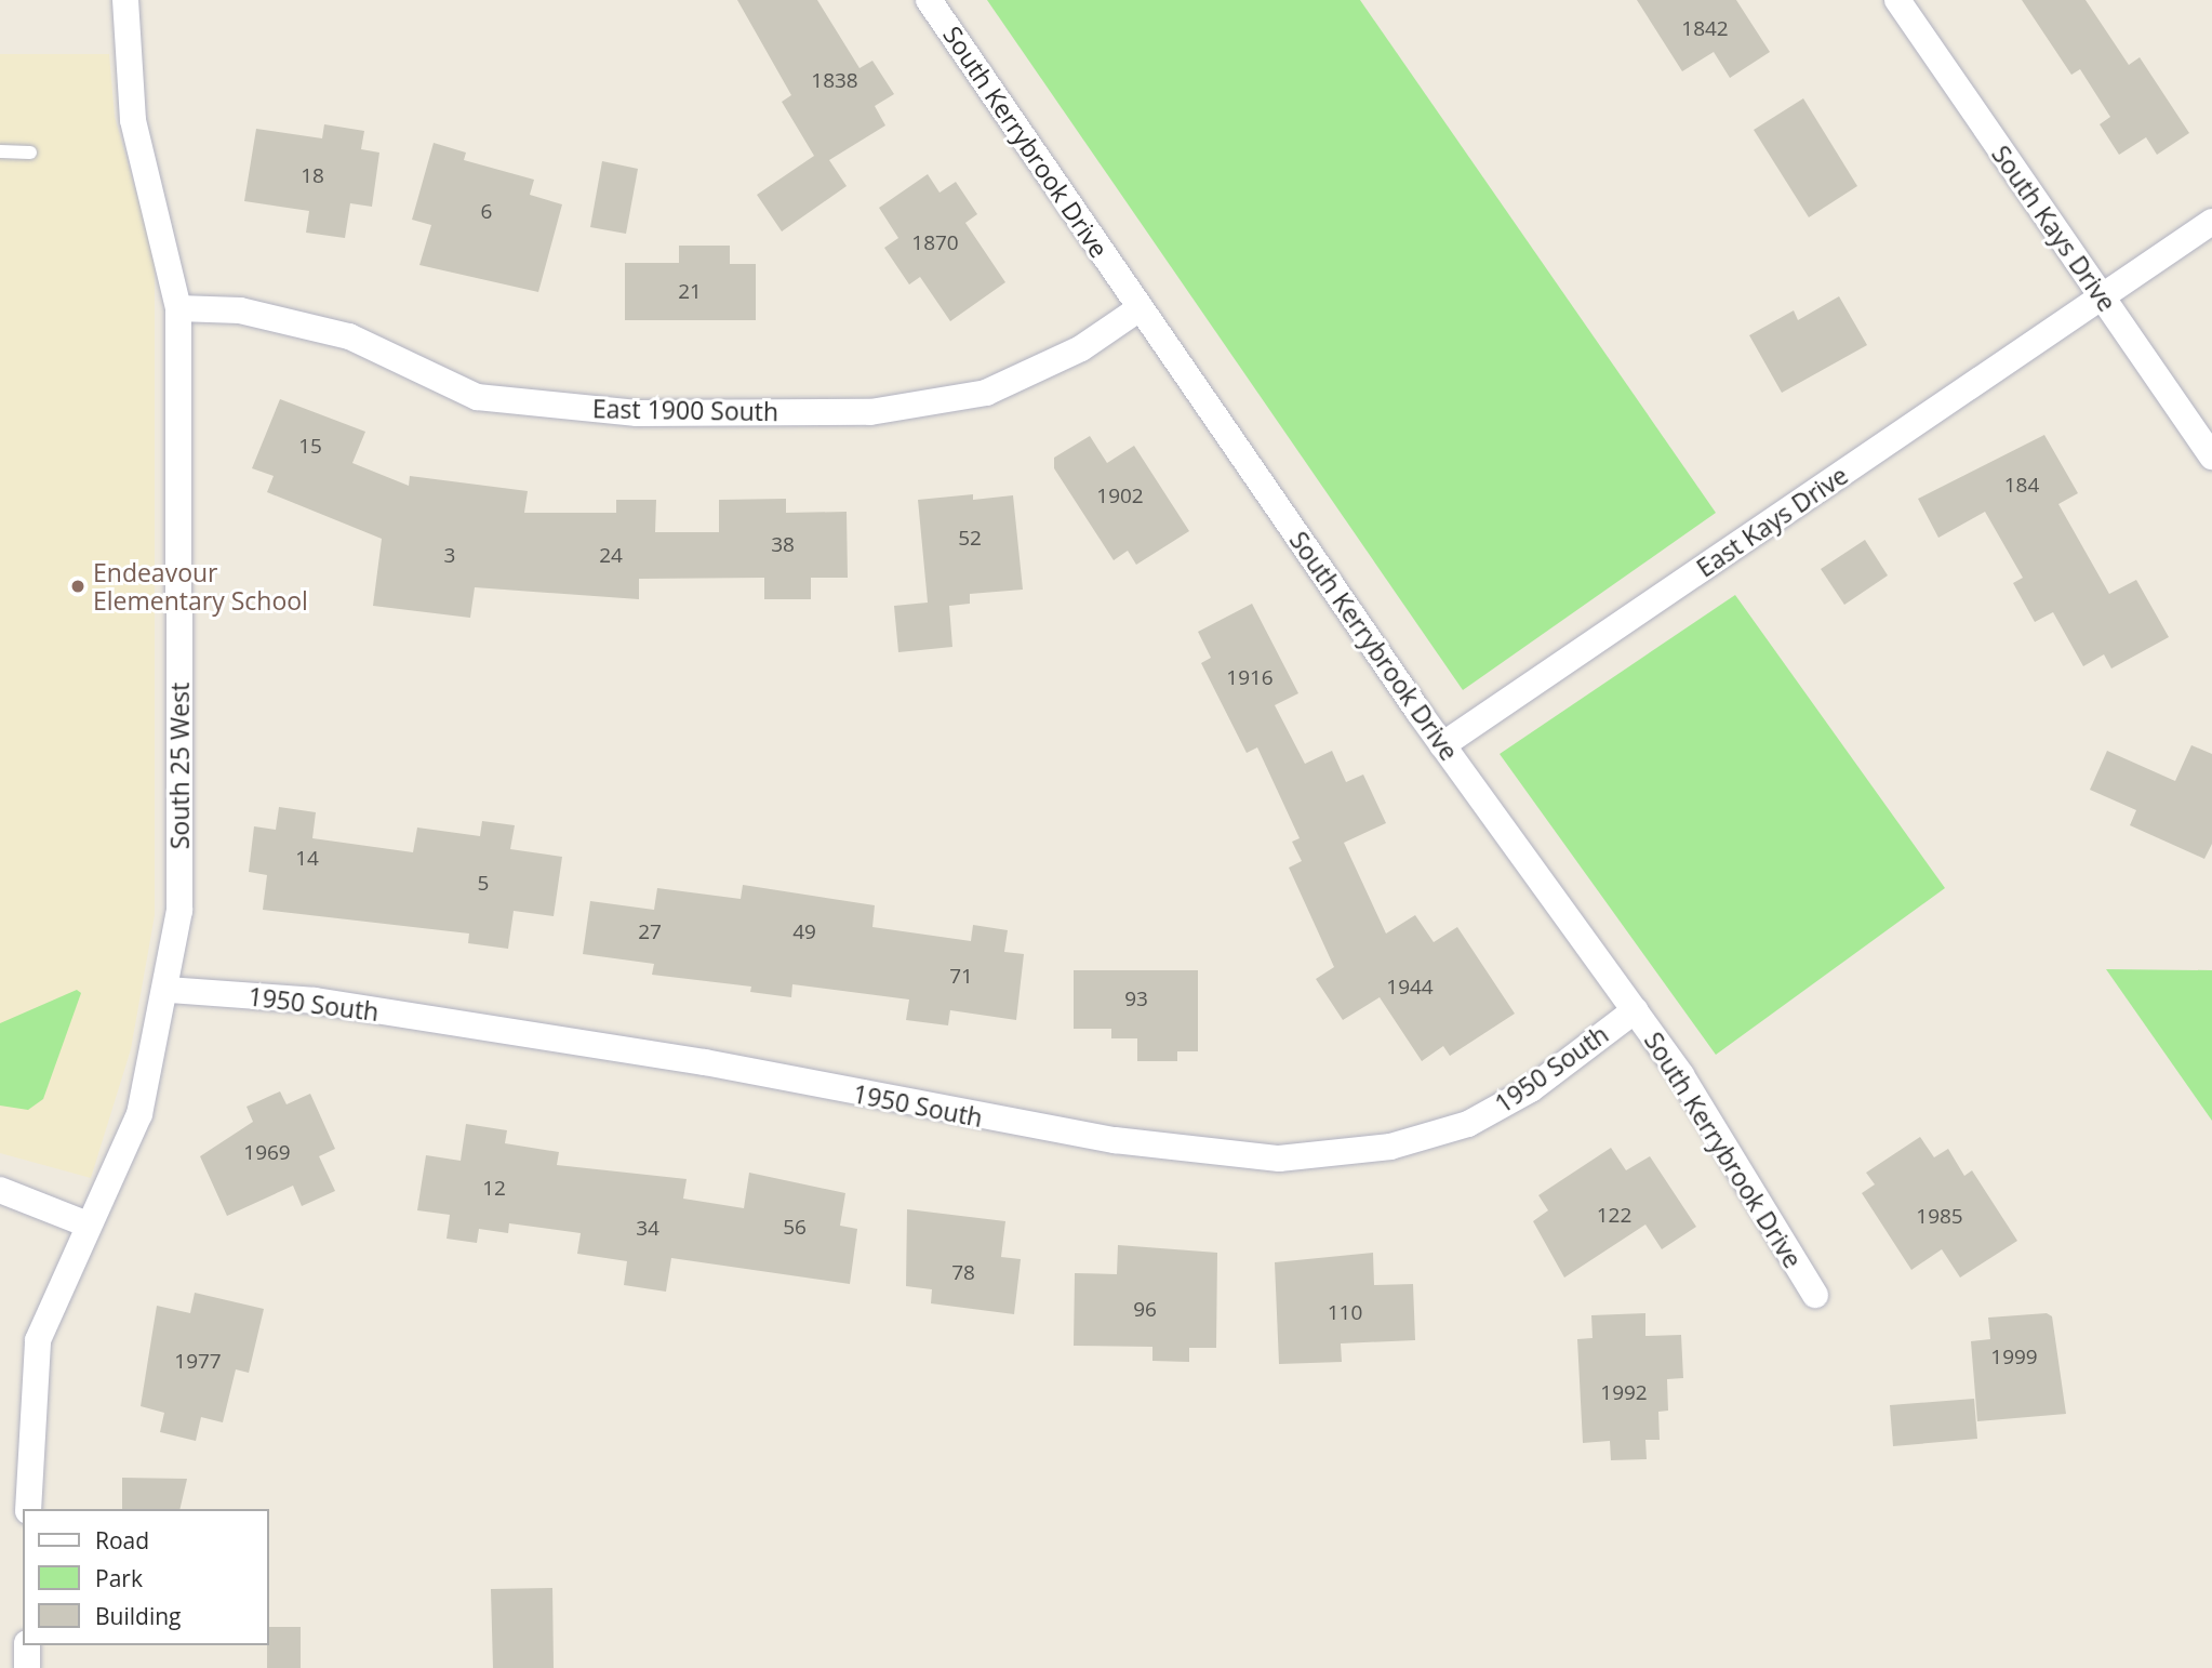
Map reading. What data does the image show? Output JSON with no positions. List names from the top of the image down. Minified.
{"streets":{"street":["South Kerrybrook Drive","South Kays Drive","East 1900 South","East Kays Drive","South 25 West","1950 South"]},"crossings":[["South Kerrybrook Drive","East 1900 South"],["South Kerrybrook Drive","East Kays Drive"],["South Kerrybrook Drive","1950 South"],["South Kays Drive","East Kays Drive"],["East 1900 South","South 25 West"],["South 25 West","1950 South"]],"places":["Endeavour Elementary School"],"house_numbers":["1842","1838","18","6","1870","21","15","184","1902","52","38","3","24","1916","14","5","27","49","71","1944","93","1969","12","122","1985","56","34","78","96","110","1999","1977","1992"],"legend":["Road","Park","Building"]}
